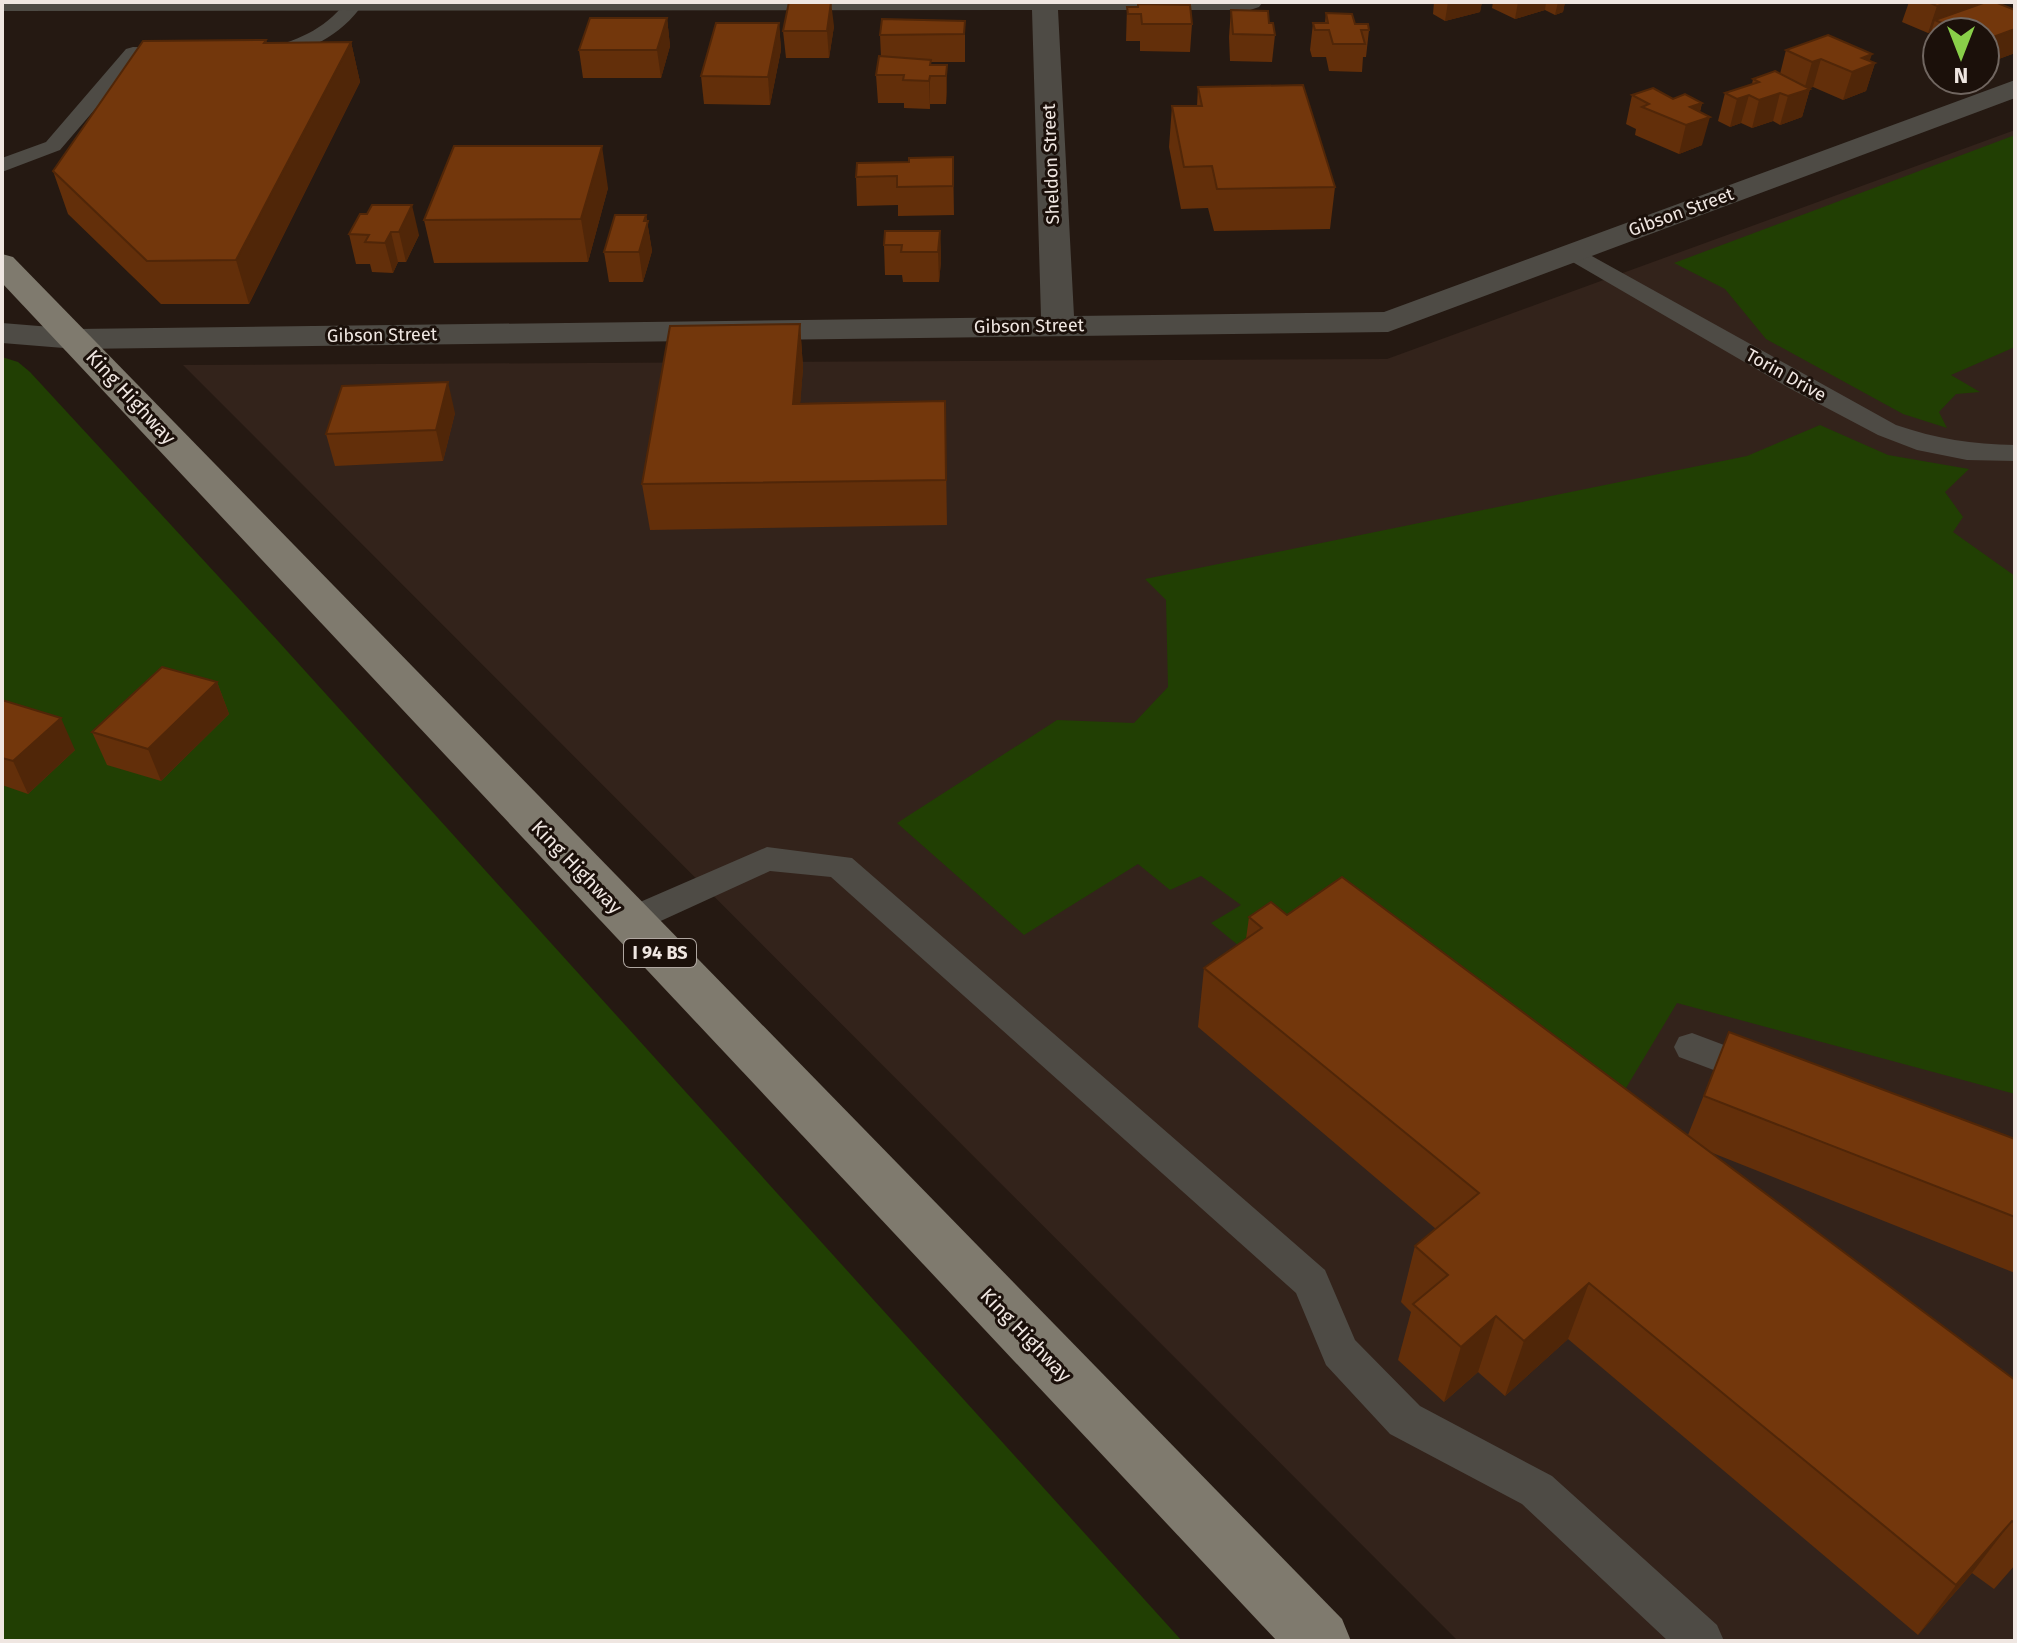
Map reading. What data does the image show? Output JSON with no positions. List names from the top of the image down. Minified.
{"streets":{"main road":["King Highway","I 94 BS"],"street":["Sheldon Street","Gibson Street"],"lane":["Torin Drive"]},"crossings":[["Sheldon Street","Gibson Street"],["Gibson Street","Torin Drive"],["Gibson Street","King Highway"]],"north":"bottom"}
